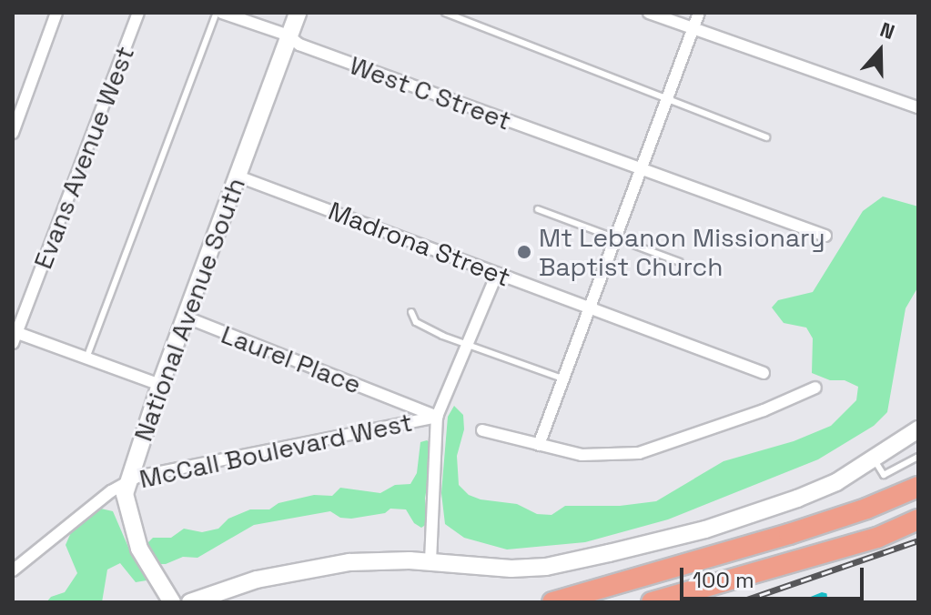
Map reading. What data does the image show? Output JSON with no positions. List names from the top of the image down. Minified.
{"streets":{"main road":["National Avenue South"],"street":["West C Street","Evans Avenue West","Madrona Street","Laurel Place","McCall Boulevard West"]},"crossings":[["West C Street","National Avenue South"],["Madrona Street","National Avenue South"],["National Avenue South","Laurel Place"],["National Avenue South","McCall Boulevard West"],["Laurel Place","McCall Boulevard West"]],"places":["Mt Lebanon Missionary Baptist Church"],"scale_bar":"100 m","north":"top"}
